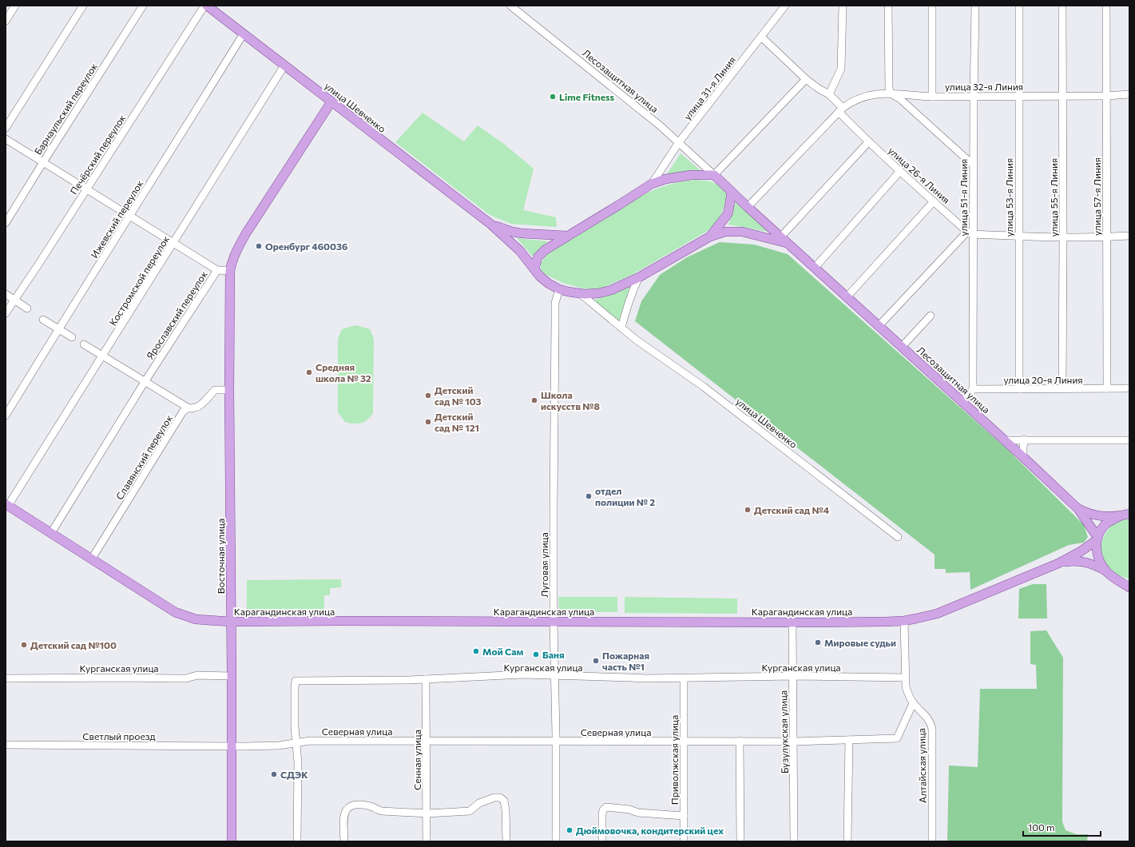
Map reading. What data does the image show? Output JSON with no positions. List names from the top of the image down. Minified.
{"streets":{"main road":["Лесозащитная улица","улица Шевченко","Восточная улица","Карагандинская улица"],"street":["улица 32-я Линия","улица 31-я Линия","Барнаульский переулок","Печёрский переулок","улица 26-я Линия","улица 57-я Линия","улица 51-я Линия","улица 53-я Линия","улица 55-я Линия","Ижевский переулок","Костромской переулок","Ярославский переулок","улица 20-я Линия","Славянский переулок","Луговая улица","Курганская улица","Северная улица","Бузулукская улица","Светлый проезд","Сенная улица","Приволжская улица","Алтайская улица"]},"crossings":[["Лесозащитная улица","улица 32-я Линия"],["Лесозащитная улица","улица 31-я Линия"],["Лесозащитная улица","Карагандинская улица"],["улица 32-я Линия","улица 26-я Линия"],["улица 32-я Линия","улица 57-я Линия"],["улица 32-я Линия","улица 51-я Линия"],["улица 32-я Линия","улица 53-я Линия"],["улица 32-я Линия","улица 55-я Линия"],["улица 31-я Линия","улица 26-я Линия"],["улица Шевченко","Ижевский переулок"],["улица Шевченко","Костромской переулок"],["улица Шевченко","Луговая улица"],["улица 26-я Линия","улица 51-я Линия"],["улица 57-я Линия","улица 20-я Линия"],["улица 51-я Линия","улица 20-я Линия"],["улица 53-я Линия","улица 20-я Линия"],["улица 55-я Линия","улица 20-я Линия"],["Костромской переулок","Карагандинская улица"],["Ярославский переулок","Восточная улица"],["Ярославский переулок","Карагандинская улица"],["Славянский переулок","Карагандинская улица"],["Восточная улица","Карагандинская улица"],["Восточная улица","Курганская улица"],["Восточная улица","Северная улица"],["Восточная улица","Светлый проезд"],["Луговая улица","Карагандинская улица"],["Луговая улица","Курганская улица"],["Луговая улица","Северная улица"],["Карагандинская улица","Бузулукская улица"],["Карагандинская улица","Алтайская улица"],["Курганская улица","Северная улица"],["Курганская улица","Бузулукская улица"],["Курганская улица","Сенная улица"],["Курганская улица","Приволжская улица"],["Курганская улица","Алтайская улица"],["Северная улица","Бузулукская улица"],["Северная улица","Светлый проезд"],["Северная улица","Сенная улица"],["Северная улица","Приволжская улица"],["Северная улица","Алтайская улица"]],"places":["Lime Fitness","Оренбург 460036","Средняя школа № 32","Детский сад № 103","Школа искусств №8","Детский сад № 121","отдел полиции № 2","Детский сад №4","Мировые судьи","Детский сад №100","Мой Cам","Баня","Пожарная часть №1","СДЭК","Дюймовочка, кондитерский цех"],"scale_bar":"100 m"}
